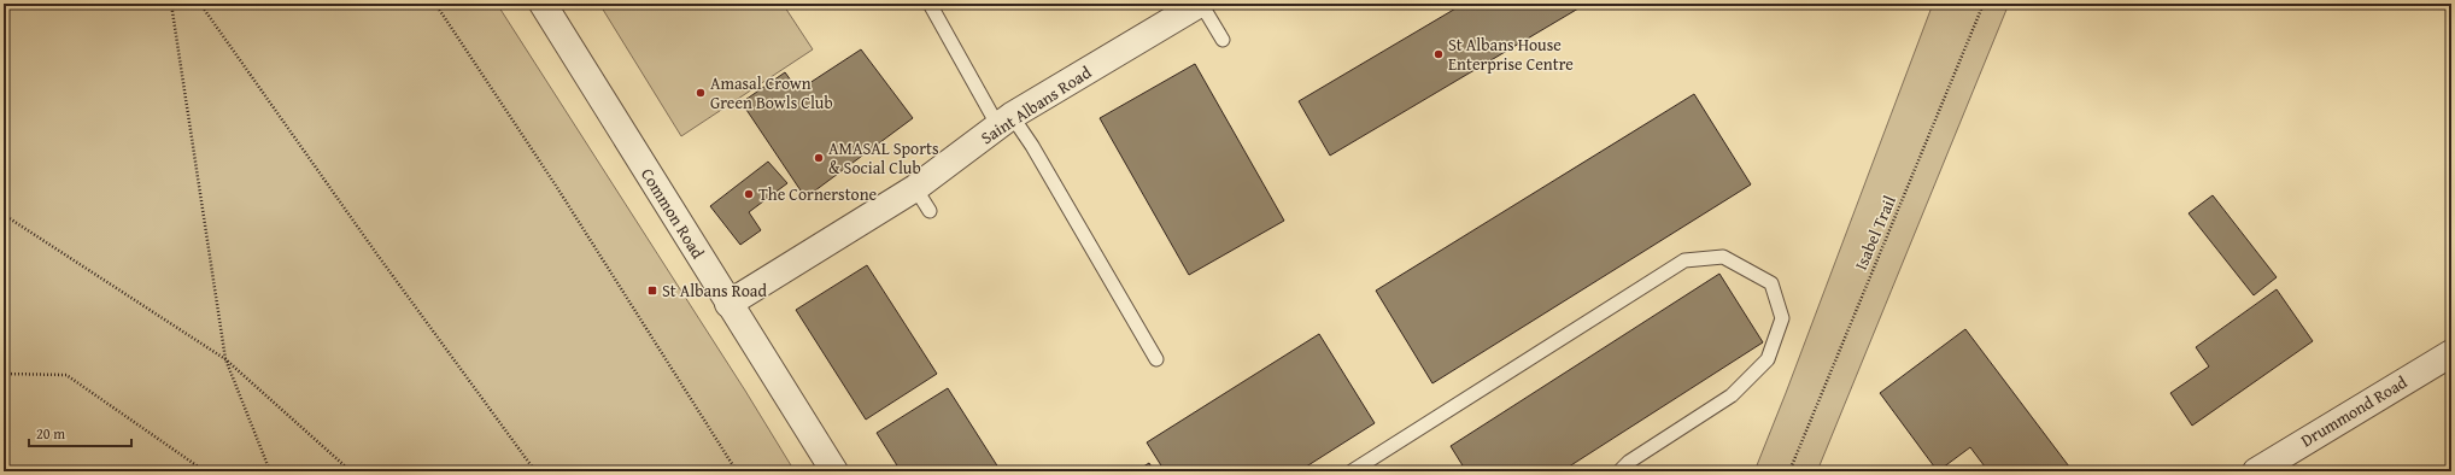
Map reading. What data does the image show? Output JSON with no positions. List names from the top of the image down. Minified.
{"streets":{"street":["Saint Albans Road","Common Road","Drummond Road"],"path":["Isabel Trail"]},"crossings":[["Saint Albans Road","Common Road"]],"places":{"other":["St Albans House Enterprise Centre","Amasal Crown Green Bowls Club","AMASAL Sports & Social Club","The Cornerstone"],"transit":["St Albans Road"]},"scale_bar":"20 m"}
